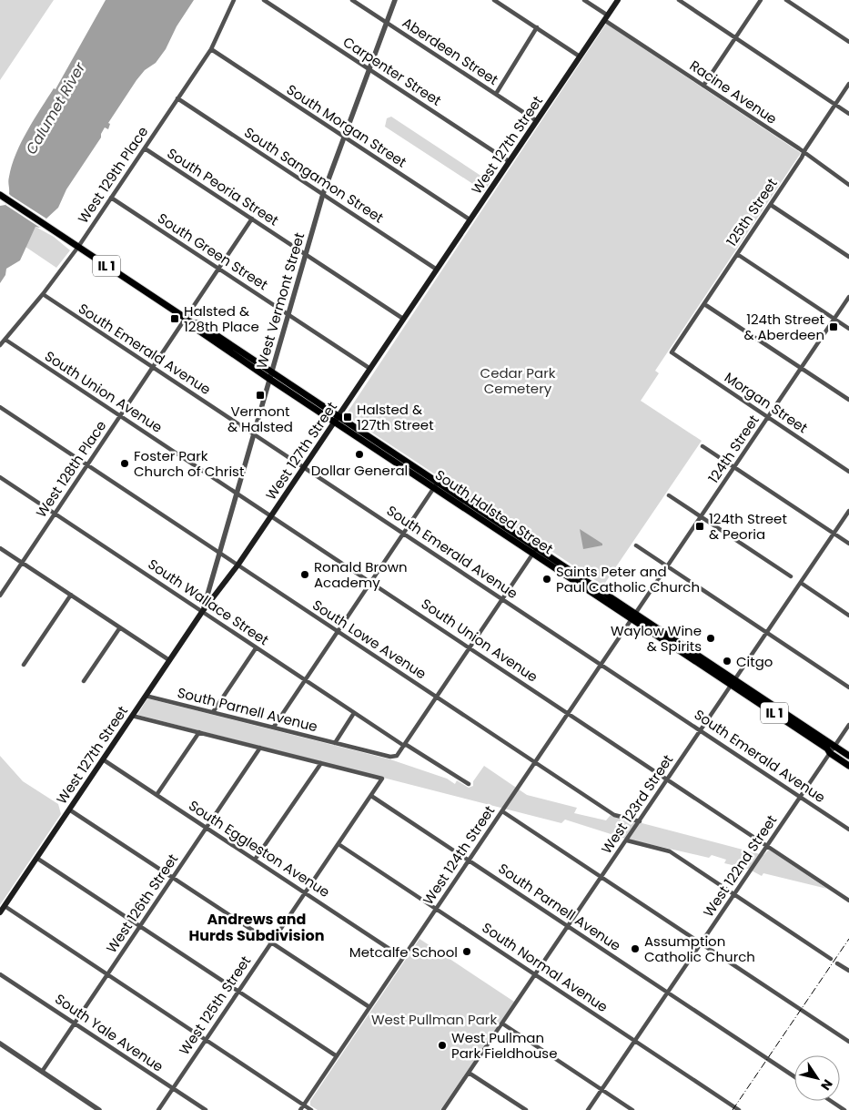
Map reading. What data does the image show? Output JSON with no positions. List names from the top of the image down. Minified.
{"streets":{"main road":["West 127th Street","IL 1","South Halsted Street"],"street":["Aberdeen Street","Carpenter Street","Racine Avenue","South Morgan Street","West 129th Place","South Sangamon Street","South Peoria Street","125th Street","South Green Street","West Vermont Street","South Emerald Avenue","South Union Avenue","Morgan Street","124th Street","West 128th Place","South Wallace Street","South Lowe Avenue","South Parnell Avenue","West 123rd Street","South Eggleston Avenue","West 124th Street","West 122nd Street","West 126th Street","South Normal Avenue","West 125th Street","South Yale Avenue"]},"crossings":[["Aberdeen Street","West 127th Street"],["Aberdeen Street","West Vermont Street"],["Carpenter Street","West 127th Street"],["Carpenter Street","West Vermont Street"],["Racine Avenue","West 127th Street"],["Racine Avenue","125th Street"],["South Morgan Street","West 127th Street"],["South Morgan Street","West 129th Place"],["South Morgan Street","West Vermont Street"],["West 127th Street","South Sangamon Street"],["West 127th Street","South Peoria Street"],["West 127th Street","South Green Street"],["West 127th Street","West Vermont Street"],["West 127th Street","South Emerald Avenue"],["West 127th Street","South Union Avenue"],["West 127th Street","South Halsted Street"],["West 127th Street","South Wallace Street"],["West 127th Street","South Lowe Avenue"],["West 127th Street","South Parnell Avenue"],["West 127th Street","South Eggleston Avenue"],["West 129th Place","South Sangamon Street"],["West 129th Place","South Peoria Street"],["West 129th Place","South Green Street"],["West 129th Place","South Emerald Avenue"],["West 129th Place","South Union Avenue"],["West 129th Place","South Halsted Street"],["South Sangamon Street","West Vermont Street"],["South Peoria Street","West Vermont Street"],["South Peoria Street","West 128th Place"],["125th Street","Morgan Street"],["South Green Street","West Vermont Street"],["South Green Street","West 128th Place"],["West Vermont Street","South Emerald Avenue"],["West Vermont Street","South Union Avenue"],["West Vermont Street","South Halsted Street"],["West Vermont Street","South Wallace Street"],["West Vermont Street","South Lowe Avenue"],["South Emerald Avenue","West 128th Place"],["South Emerald Avenue","West 123rd Street"],["South Emerald Avenue","West 124th Street"],["South Emerald Avenue","West 122nd Street"],["South Union Avenue","West 128th Place"],["South Union Avenue","West 123rd Street"],["South Union Avenue","West 124th Street"],["South Union Avenue","West 122nd Street"],["Morgan Street","124th Street"],["124th Street","South Halsted Street"],["124th Street","West 124th Street"],["West 128th Place","South Halsted Street"],["West 128th Place","South Wallace Street"],["West 128th Place","South Lowe Avenue"],["South Halsted Street","West 123rd Street"],["South Halsted Street","West 124th Street"],["South Halsted Street","West 122nd Street"],["South Wallace Street","South Parnell Avenue"],["South Lowe Avenue","West 123rd Street"],["South Lowe Avenue","West 124th Street"],["South Parnell Avenue","West 123rd Street"],["South Parnell Avenue","West 124th Street"],["South Parnell Avenue","West 122nd Street"],["South Parnell Avenue","West 125th Street"],["West 123rd Street","South Normal Avenue"],["South Eggleston Avenue","West 124th Street"],["South Eggleston Avenue","West 126th Street"],["South Eggleston Avenue","West 125th Street"],["West 124th Street","South Normal Avenue"],["West 122nd Street","South Normal Avenue"],["West 126th Street","South Yale Avenue"],["South Normal Avenue","West 125th Street"],["West 125th Street","South Yale Avenue"]],"districts":["Andrews and Hurds Subdivision"],"water":["Calumet River"],"parks":["Cedar Park Cemetery","West Pullman Park"],"places":{"transit":["Halsted & 128th Place","124th Street & Aberdeen","Vermont & Halsted","Halsted & 127th Street","124th Street & Peoria"],"other":["Dollar General","Foster Park Church of Christ","Ronald Brown Academy","Saints Peter and Paul Catholic Church","Waylow Wine & Spirits","Citgo","Assumption Catholic Church","Metcalfe School","West Pullman Park Fieldhouse"]},"north":"bottom right"}
